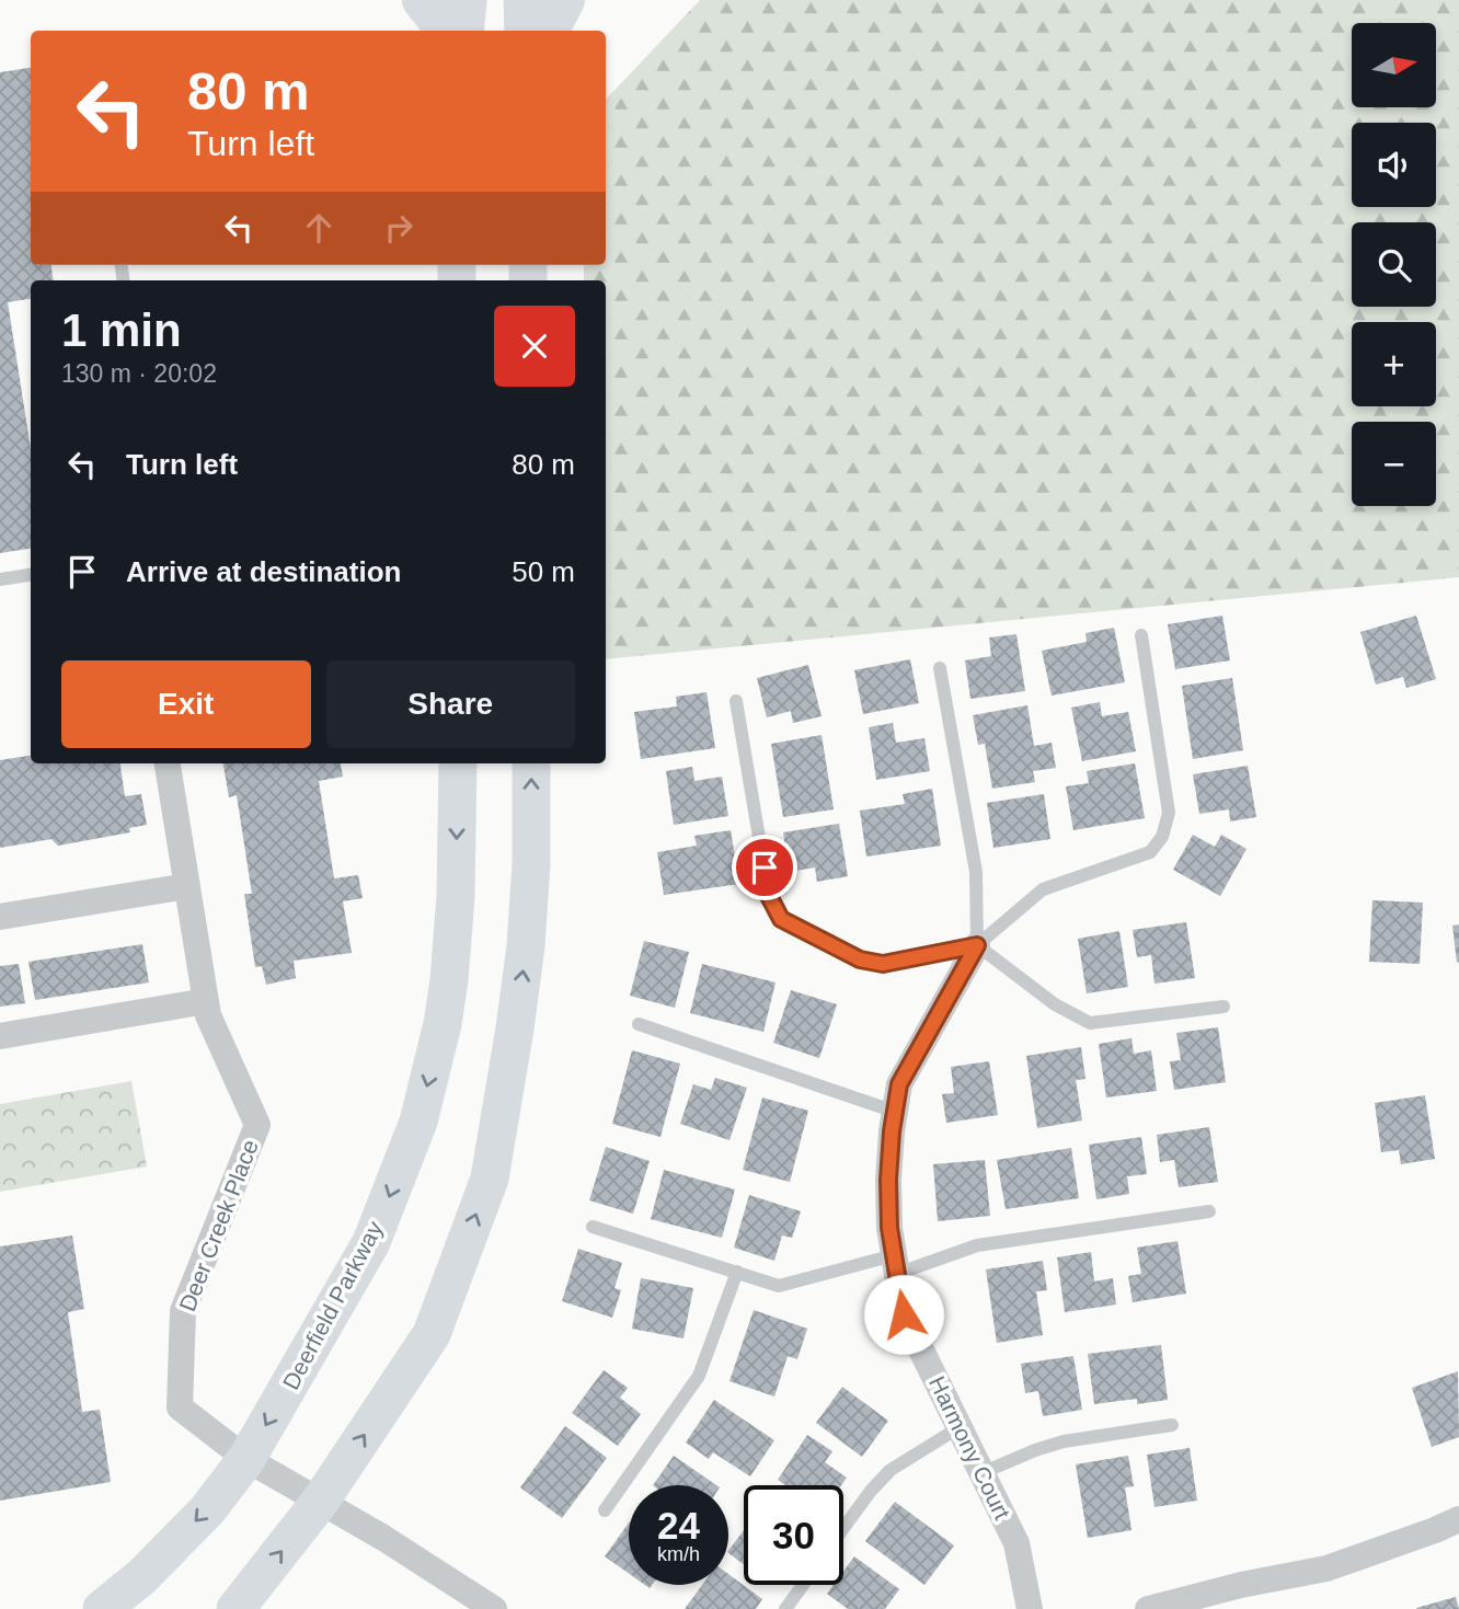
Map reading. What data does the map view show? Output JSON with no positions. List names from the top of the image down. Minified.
{"streets":{"main road":["Deerfield Parkway"],"street":["Deer Creek Place","Harmony Court"]},"crossings":[["Deer Creek Place","Deerfield Parkway"]],"north":"right","page":{"map_buttons":["+","−"],"turn":["80 m","Turn left"],"heading":["1 min","130 m · 20:02"],"list":[{"name":"Turn left","value":"80 m"},{"name":"Arrive at destination","value":"50 m"}],"buttons":["Exit","Share"],"speed":"24 km/h","limit":"30"}}
